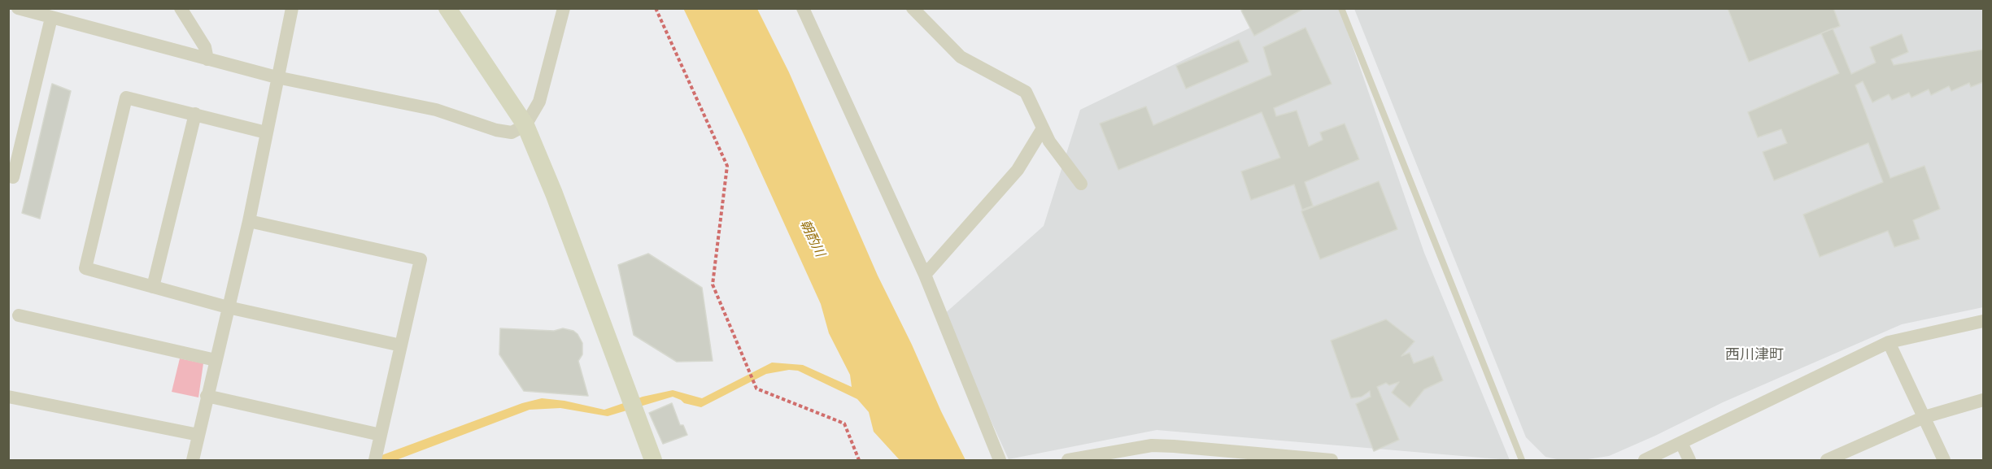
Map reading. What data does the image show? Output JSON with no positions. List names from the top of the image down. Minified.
{"districts":["西川津町"],"water":["朝酌川"]}
